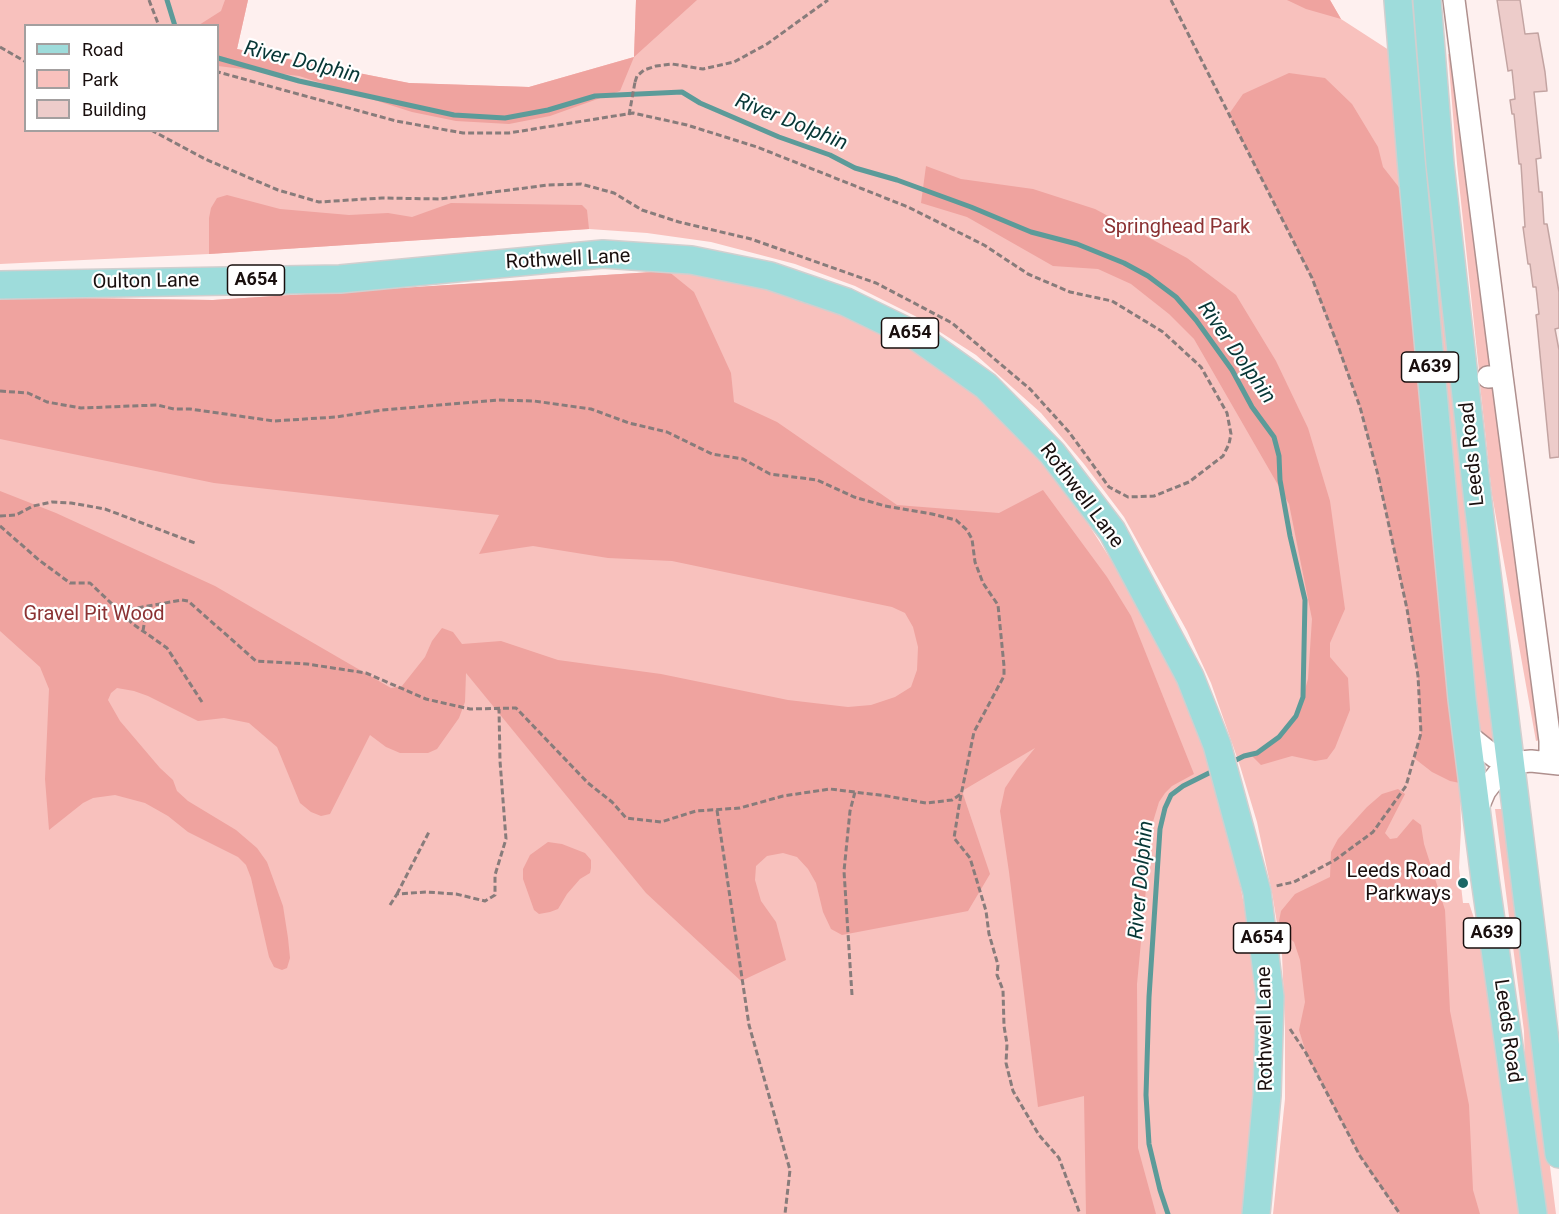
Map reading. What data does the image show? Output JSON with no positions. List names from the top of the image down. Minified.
{"streets":{"main road":["Rothwell Lane","A654","Oulton Lane","A639","Leeds Road"]},"crossings":[["Rothwell Lane","Oulton Lane"]],"water":["River Dolphin"],"parks":["Springhead Park","Gravel Pit Wood"],"places":["Leeds Road Parkways"],"legend":["Road","Park","Building"]}
